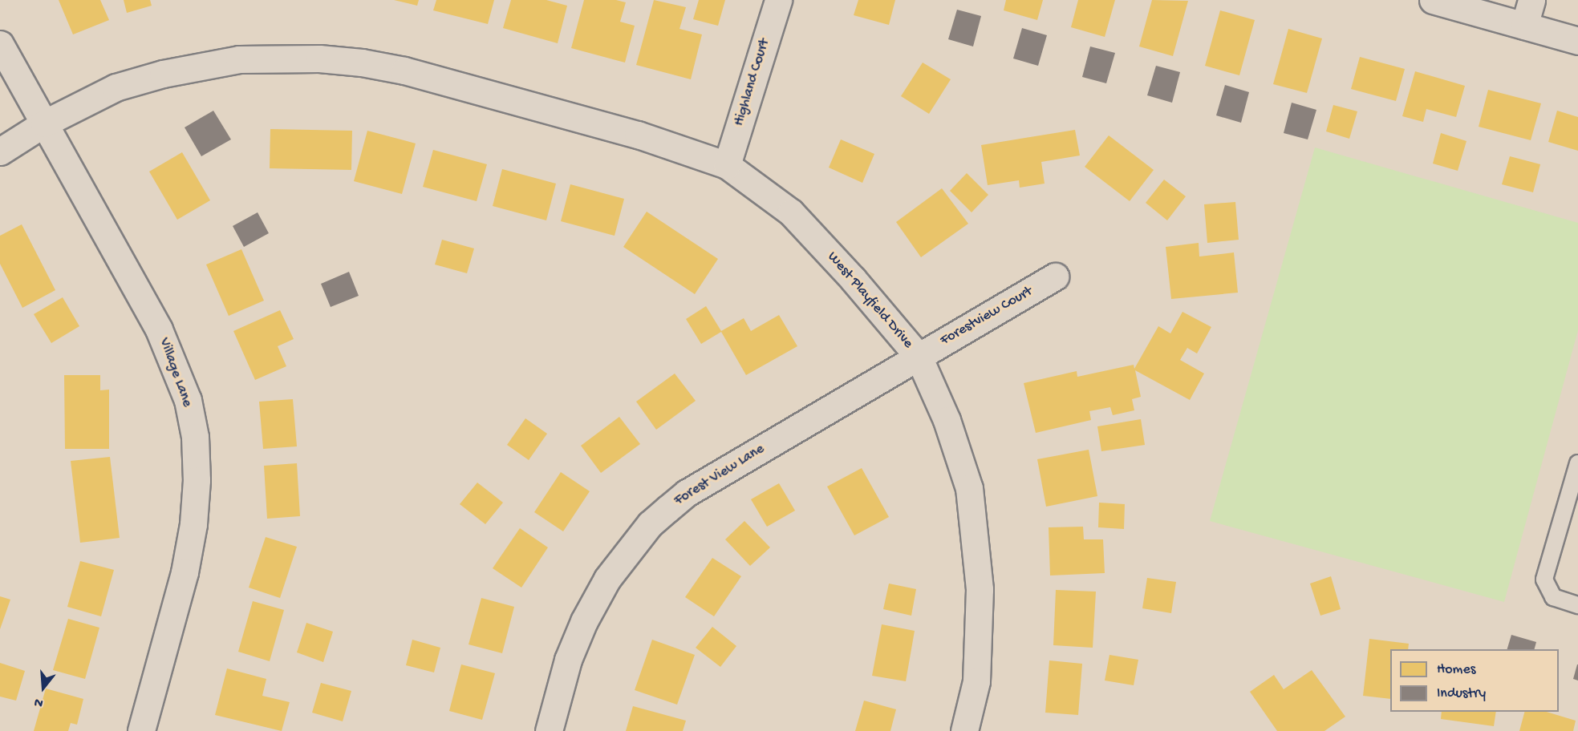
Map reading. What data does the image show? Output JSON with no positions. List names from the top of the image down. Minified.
{"streets":{"street":["Highland Court","West Playfield Drive","Forestview Court","Village Lane","Forest View Lane"]},"crossings":[["Highland Court","West Playfield Drive"],["West Playfield Drive","Forestview Court"],["West Playfield Drive","Village Lane"],["West Playfield Drive","Forest View Lane"],["Forestview Court","Forest View Lane"]],"legend":["Homes","Industry"],"north":"bottom"}
